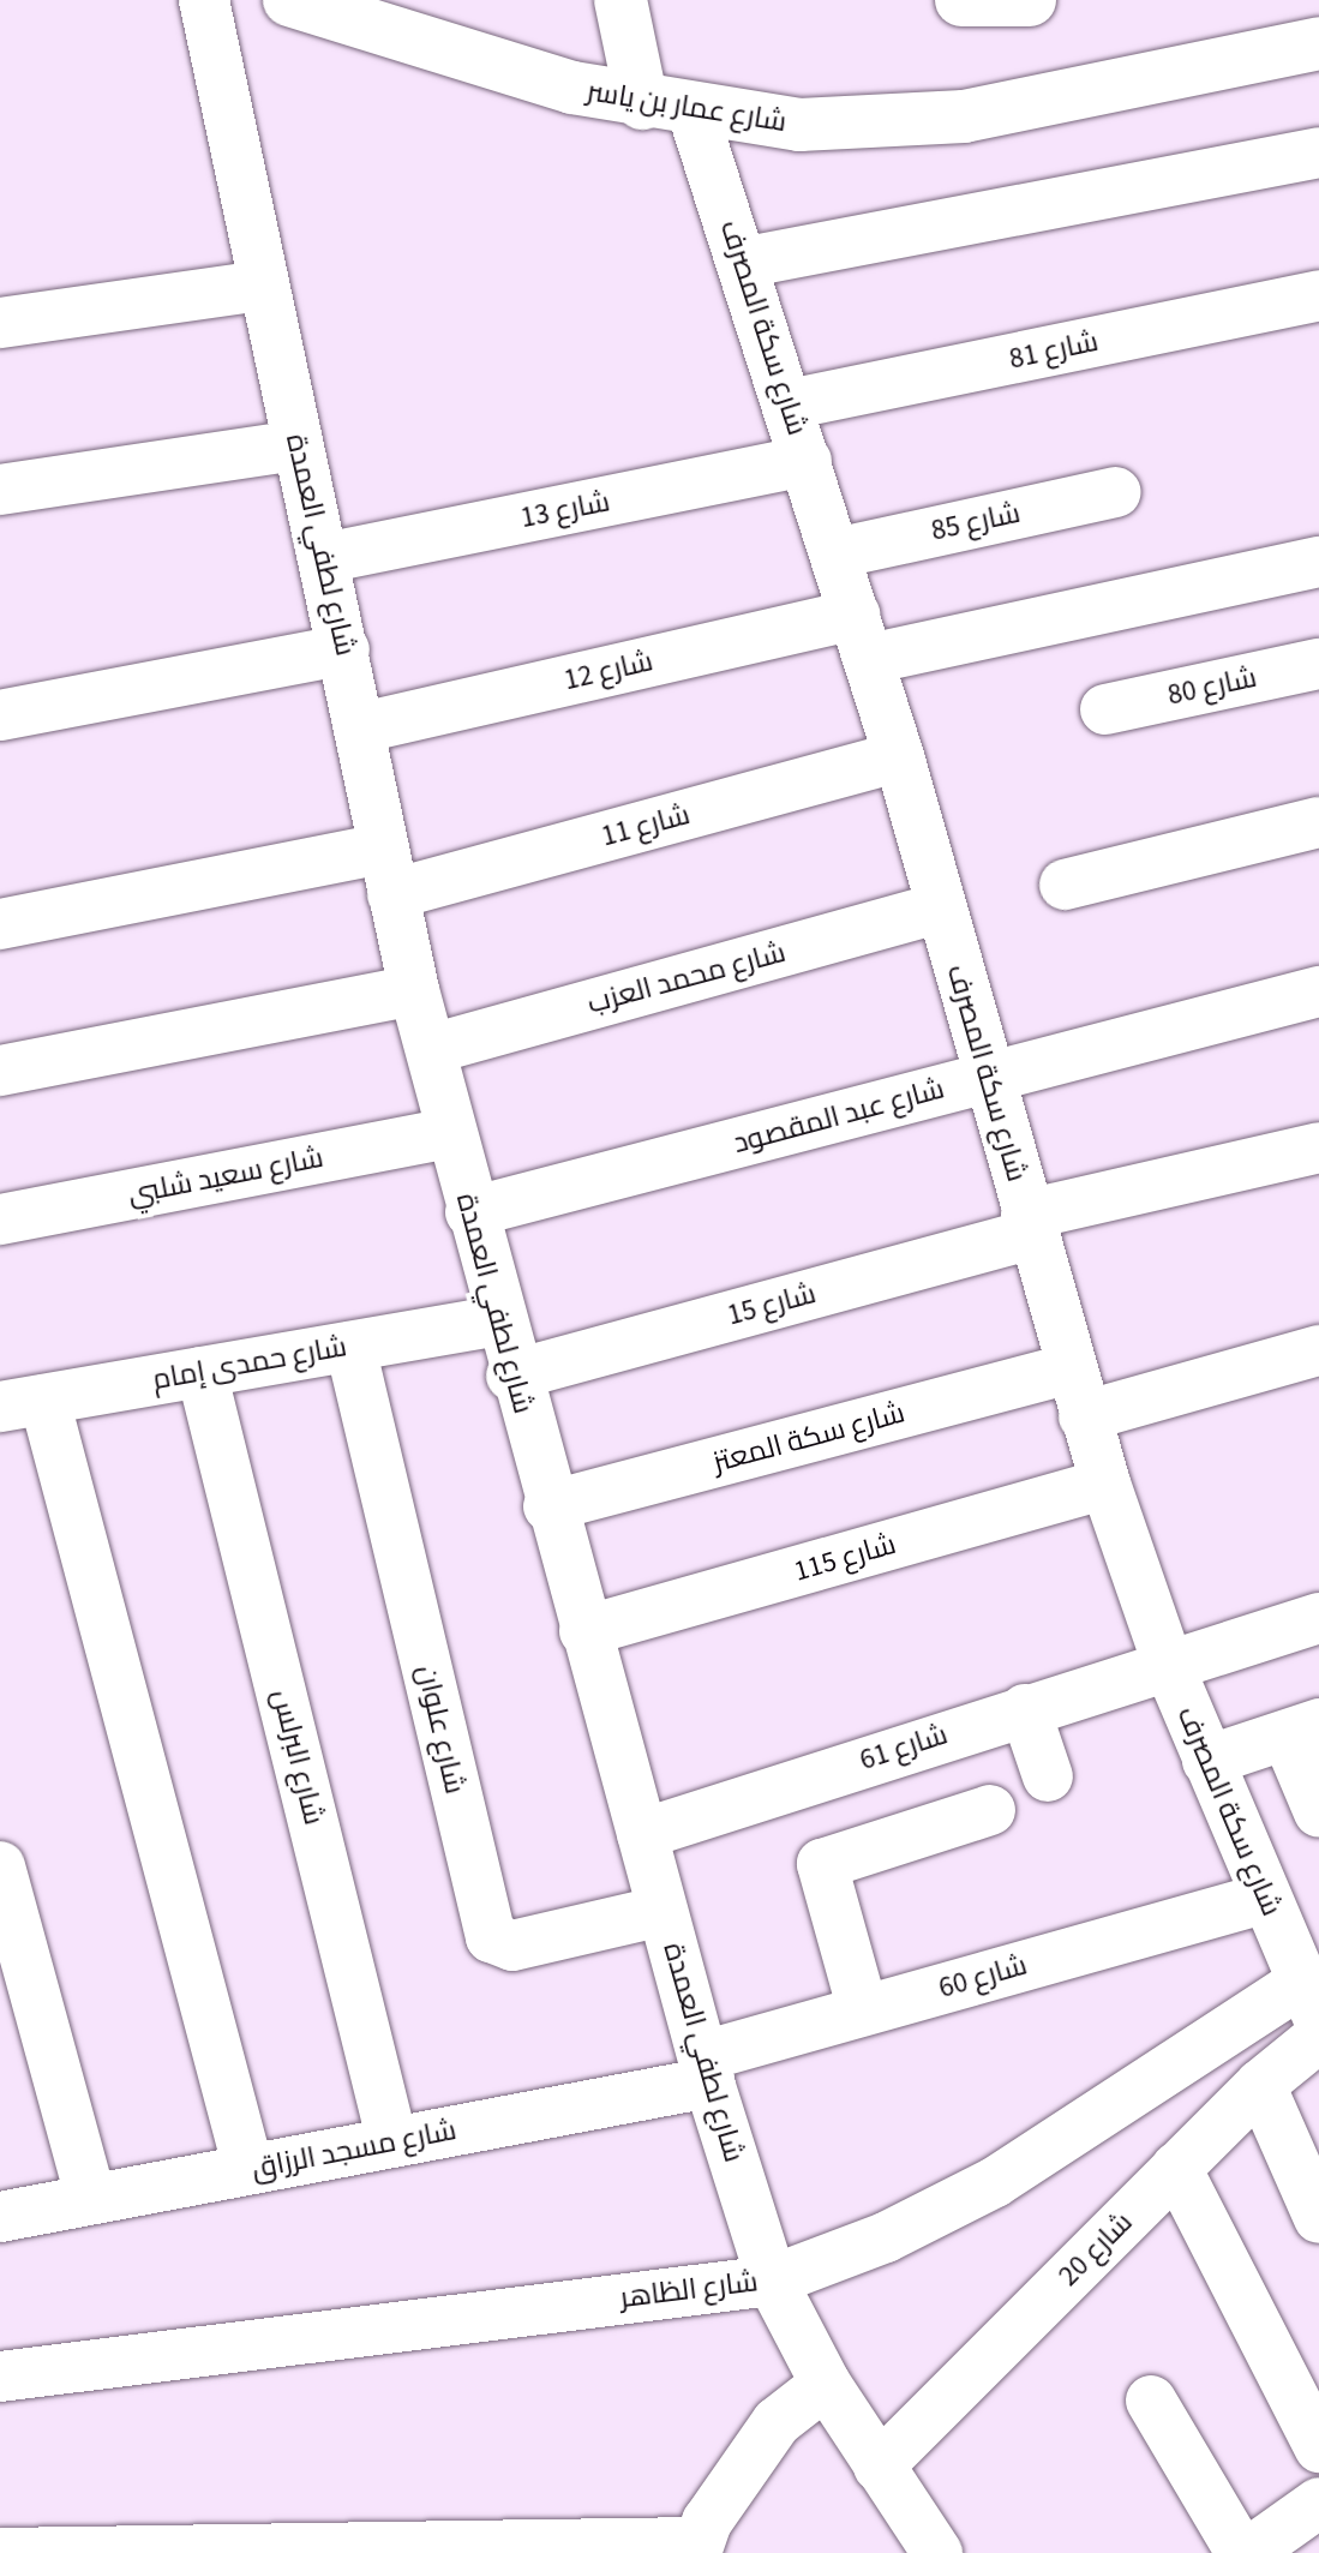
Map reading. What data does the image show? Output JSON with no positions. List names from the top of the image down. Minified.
{"streets":{"street":["شارع عمار بن ياسر","شارع سكة المصرف","شارع 81","شارع 13","شارع 85","شارع لطفي العمدة","شارع 12","شارع 80","شارع 11","شارع محمد العزب","شارع عبد المقصود","شارع سعيد شلبي","شارع 15","شارع حمدى إمام","شارع سكة المعتز","شارع 115","شارع علوان","شارع 61","شارع البرلس","شارع 60","شارع مسجد الرزاق","شارع 20","شارع الظاهر"]},"crossings":[["شارع عمار بن ياسر","شارع سكة المصرف"],["شارع سكة المصرف","شارع 81"],["شارع سكة المصرف","شارع 13"],["شارع سكة المصرف","شارع 85"],["شارع سكة المصرف","شارع 12"],["شارع سكة المصرف","شارع 11"],["شارع سكة المصرف","شارع محمد العزب"],["شارع سكة المصرف","شارع عبد المقصود"],["شارع سكة المصرف","شارع 15"],["شارع سكة المصرف","شارع سكة المعتز"],["شارع سكة المصرف","شارع 115"],["شارع سكة المصرف","شارع 61"],["شارع سكة المصرف","شارع 60"],["شارع سكة المصرف","شارع الظاهر"],["شارع 13","شارع لطفي العمدة"],["شارع لطفي العمدة","شارع 12"],["شارع لطفي العمدة","شارع 11"],["شارع لطفي العمدة","شارع محمد العزب"],["شارع لطفي العمدة","شارع عبد المقصود"],["شارع لطفي العمدة","شارع سعيد شلبي"],["شارع لطفي العمدة","شارع 15"],["شارع لطفي العمدة","شارع حمدى إمام"],["شارع لطفي العمدة","شارع سكة المعتز"],["شارع لطفي العمدة","شارع 115"],["شارع لطفي العمدة","شارع علوان"],["شارع لطفي العمدة","شارع 61"],["شارع لطفي العمدة","شارع 60"],["شارع لطفي العمدة","شارع مسجد الرزاق"],["شارع لطفي العمدة","شارع 20"],["شارع لطفي العمدة","شارع الظاهر"],["شارع حمدى إمام","شارع علوان"],["شارع حمدى إمام","شارع البرلس"],["شارع البرلس","شارع مسجد الرزاق"],["شارع 60","شارع مسجد الرزاق"]]}
